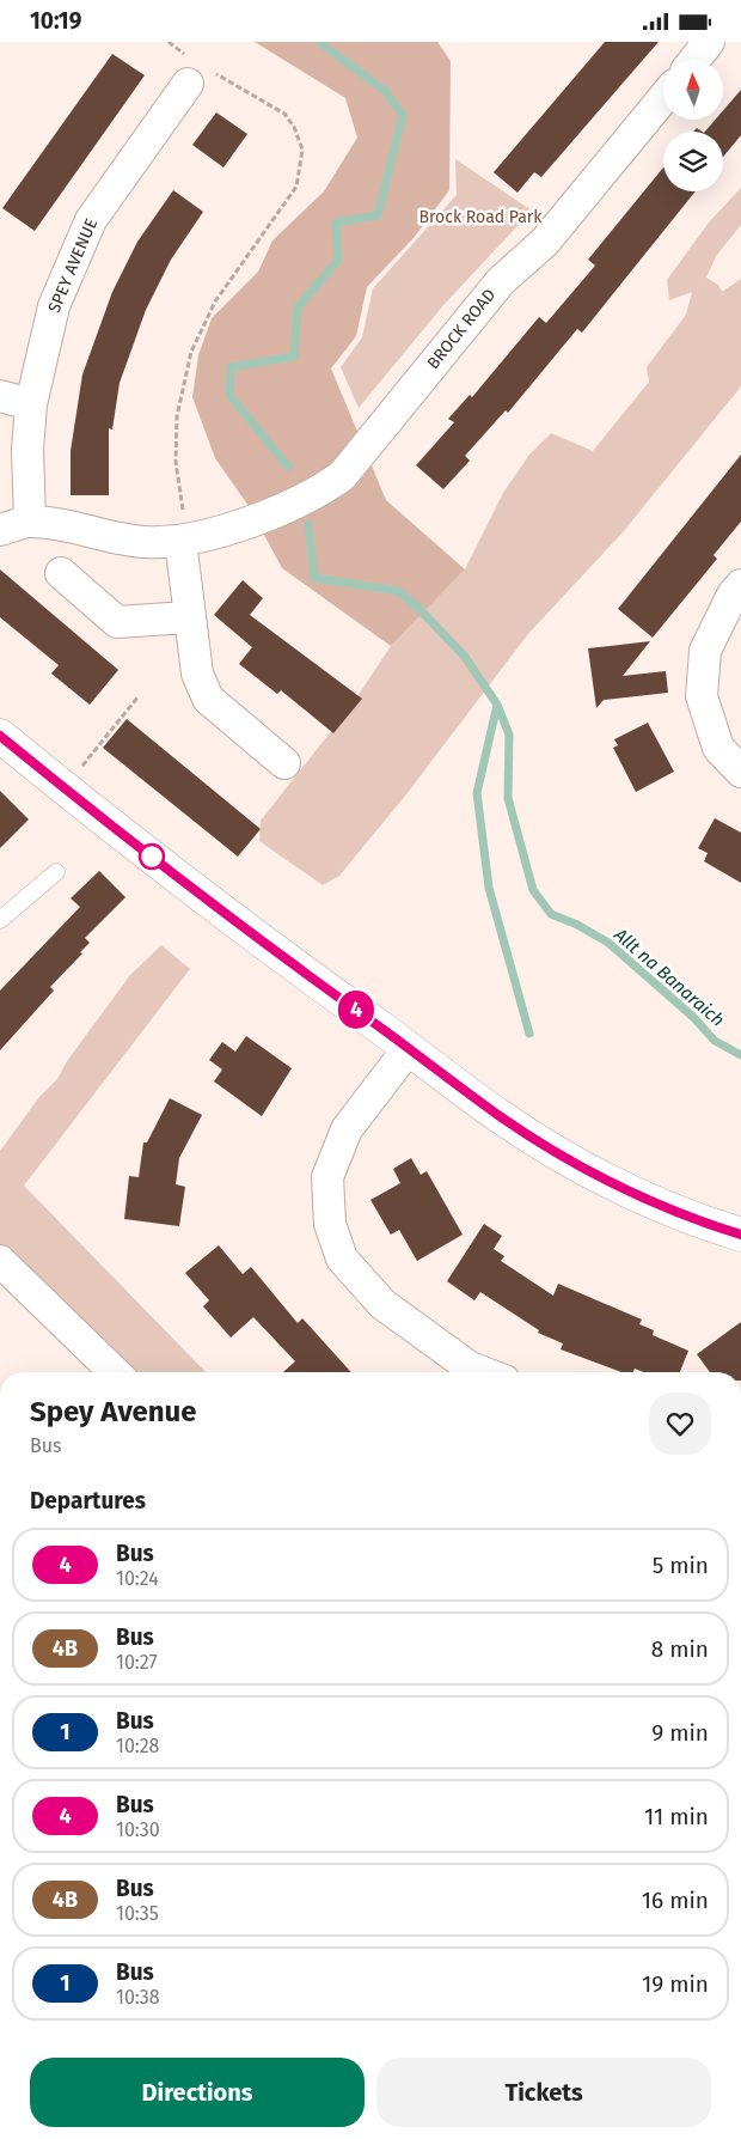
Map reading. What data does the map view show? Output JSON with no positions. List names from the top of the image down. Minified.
{"streets":{"street":["SPEY AVENUE","BROCK ROAD"]},"crossings":[["SPEY AVENUE","BROCK ROAD"]],"water":["Allt na Banaraich"],"parks":["Brock Road Park"],"lines":["bus line 4"],"north":"top","page":{"status":"10:19","on_map":"4","heading":[["Spey Avenue","Bus"],"Departures"],"list":[{"mark":"4","name":"Bus","note":"10:24","value":"5 min"},{"mark":"4B","name":"Bus","note":"10:27","value":"8 min"},{"mark":"1","name":"Bus","note":"10:28","value":"9 min"},{"mark":"4","name":"Bus","note":"10:30","value":"11 min"},{"mark":"4B","name":"Bus","note":"10:35","value":"16 min"},{"mark":"1","name":"Bus","note":"10:38","value":"19 min"}],"buttons":["Directions","Tickets"]}}
